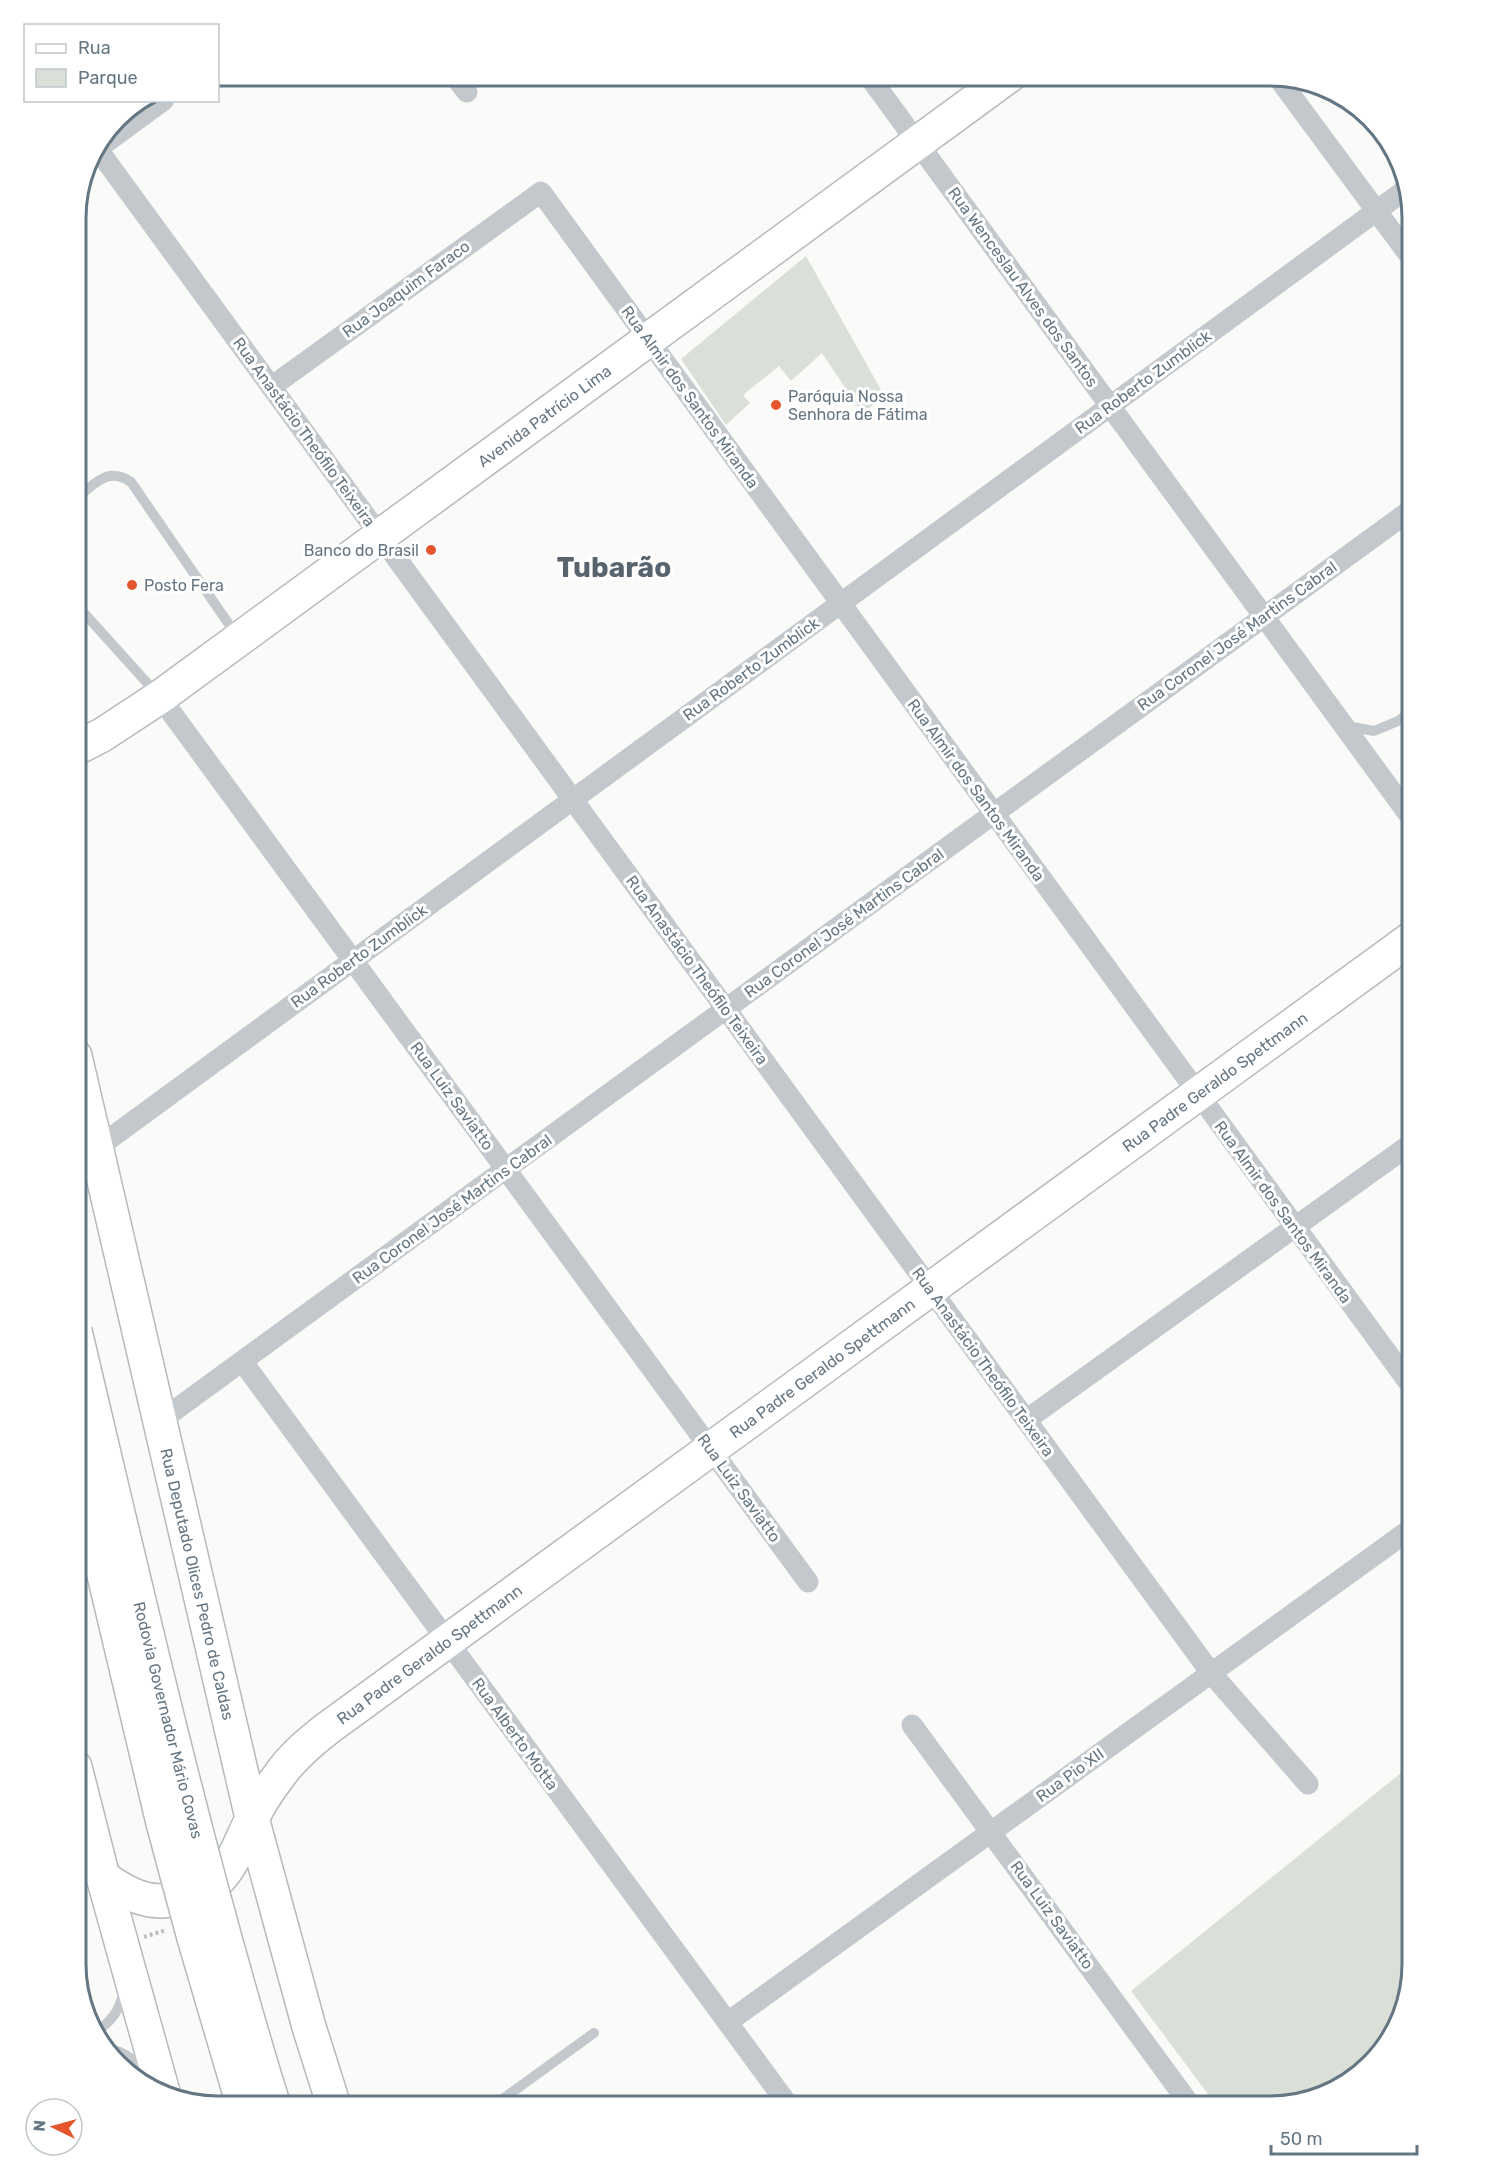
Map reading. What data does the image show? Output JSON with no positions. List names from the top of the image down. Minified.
{"streets":{"main road":["Avenida Patrício Lima","Rua Padre Geraldo Spettmann","Rua Deputado Olices Pedro de Caldas","Rodovia Governador Mário Covas"],"street":["Rua Wenceslau Alves dos Santos","Rua Joaquim Faraco","Rua Roberto Zumblick","Rua Almir dos Santos Miranda","Rua Anastácio Theófilo Teixeira","Rua Coronel José Martins Cabral","Rua Luiz Saviatto","Rua Alberto Motta","Rua Pio XII"]},"crossings":[["Rua Wenceslau Alves dos Santos","Rua Roberto Zumblick"],["Rua Wenceslau Alves dos Santos","Avenida Patrício Lima"],["Rua Wenceslau Alves dos Santos","Rua Coronel José Martins Cabral"],["Rua Joaquim Faraco","Rua Almir dos Santos Miranda"],["Rua Joaquim Faraco","Rua Anastácio Theófilo Teixeira"],["Rua Roberto Zumblick","Rua Almir dos Santos Miranda"],["Rua Roberto Zumblick","Rua Anastácio Theófilo Teixeira"],["Rua Roberto Zumblick","Rua Luiz Saviatto"],["Rua Roberto Zumblick","Rua Deputado Olices Pedro de Caldas"],["Rua Almir dos Santos Miranda","Avenida Patrício Lima"],["Rua Almir dos Santos Miranda","Rua Coronel José Martins Cabral"],["Rua Almir dos Santos Miranda","Rua Padre Geraldo Spettmann"],["Avenida Patrício Lima","Rua Anastácio Theófilo Teixeira"],["Avenida Patrício Lima","Rua Luiz Saviatto"],["Rua Anastácio Theófilo Teixeira","Rua Coronel José Martins Cabral"],["Rua Anastácio Theófilo Teixeira","Rua Padre Geraldo Spettmann"],["Rua Anastácio Theófilo Teixeira","Rua Pio XII"],["Rua Coronel José Martins Cabral","Rua Luiz Saviatto"],["Rua Coronel José Martins Cabral","Rua Deputado Olices Pedro de Caldas"],["Rua Coronel José Martins Cabral","Rua Alberto Motta"],["Rua Padre Geraldo Spettmann","Rua Luiz Saviatto"],["Rua Padre Geraldo Spettmann","Rua Deputado Olices Pedro de Caldas"],["Rua Padre Geraldo Spettmann","Rua Alberto Motta"],["Rua Luiz Saviatto","Rua Pio XII"],["Rua Alberto Motta","Rua Pio XII"]],"districts":["Tubarão"],"places":["Paróquia Nossa Senhora de Fátima","Banco do Brasil","Posto Fera"],"legend":["Rua","Parque"],"scale_bar":"50 m","north":"left"}
